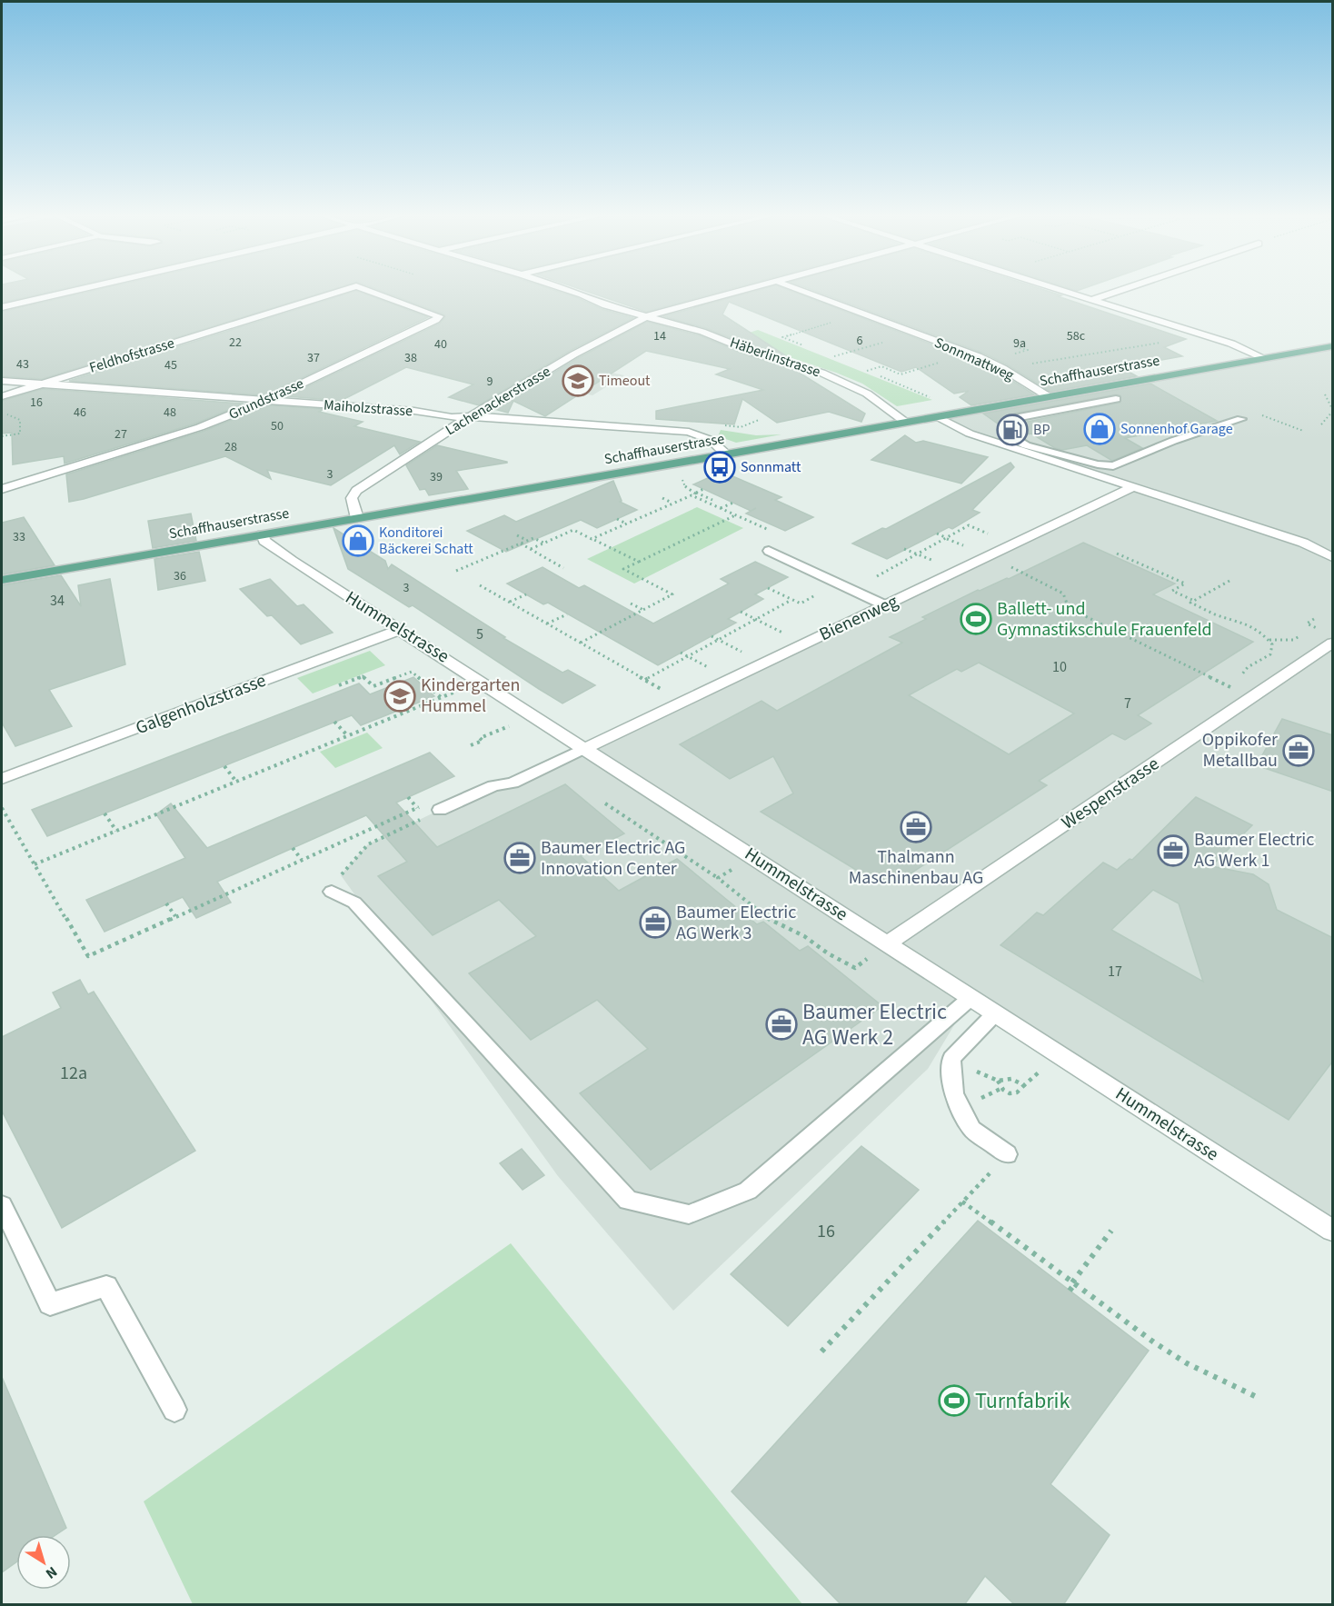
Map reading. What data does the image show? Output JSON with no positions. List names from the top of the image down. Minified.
{"streets":{"main road":["Schaffhauserstrasse"],"street":["Feldhofstrasse","Häberlinstrasse","Sonnmattweg","Grundstrasse","Lachenackerstrasse","Maiholzstrasse","Bienenweg","Hummelstrasse","Galgenholzstrasse","Wespenstrasse"]},"crossings":[["Feldhofstrasse","Maiholzstrasse"],["Häberlinstrasse","Schaffhauserstrasse"],["Häberlinstrasse","Lachenackerstrasse"],["Sonnmattweg","Schaffhauserstrasse"],["Schaffhauserstrasse","Lachenackerstrasse"],["Schaffhauserstrasse","Hummelstrasse"],["Grundstrasse","Maiholzstrasse"],["Lachenackerstrasse","Maiholzstrasse"],["Bienenweg","Hummelstrasse"],["Hummelstrasse","Galgenholzstrasse"],["Hummelstrasse","Wespenstrasse"]],"places":{"school or university":["Timeout","Kindergarten Hummel"],"shop":["Sonnenhof Garage","Konditorei Bäckerei Schatt"],"fuel station":["BP"],"bus stop":["Sonnmatt"],"sports":["Ballett- und Gymnastikschule Frauenfeld","Turnfabrik"],"office":["Oppikofer Metallbau","Thalmann Maschinenbau AG","Baumer Electric AG Werk 1","Baumer Electric AG Innovation Center","Baumer Electric AG Werk 3","Baumer Electric AG Werk 2"]},"house_numbers":["14","58c","6","22","9a","40","37","38","43","45","9","16","46","48","50","27","28","3","39","33","36","3","34","5","10","7","17","12a","16"],"north":"bottom right"}
